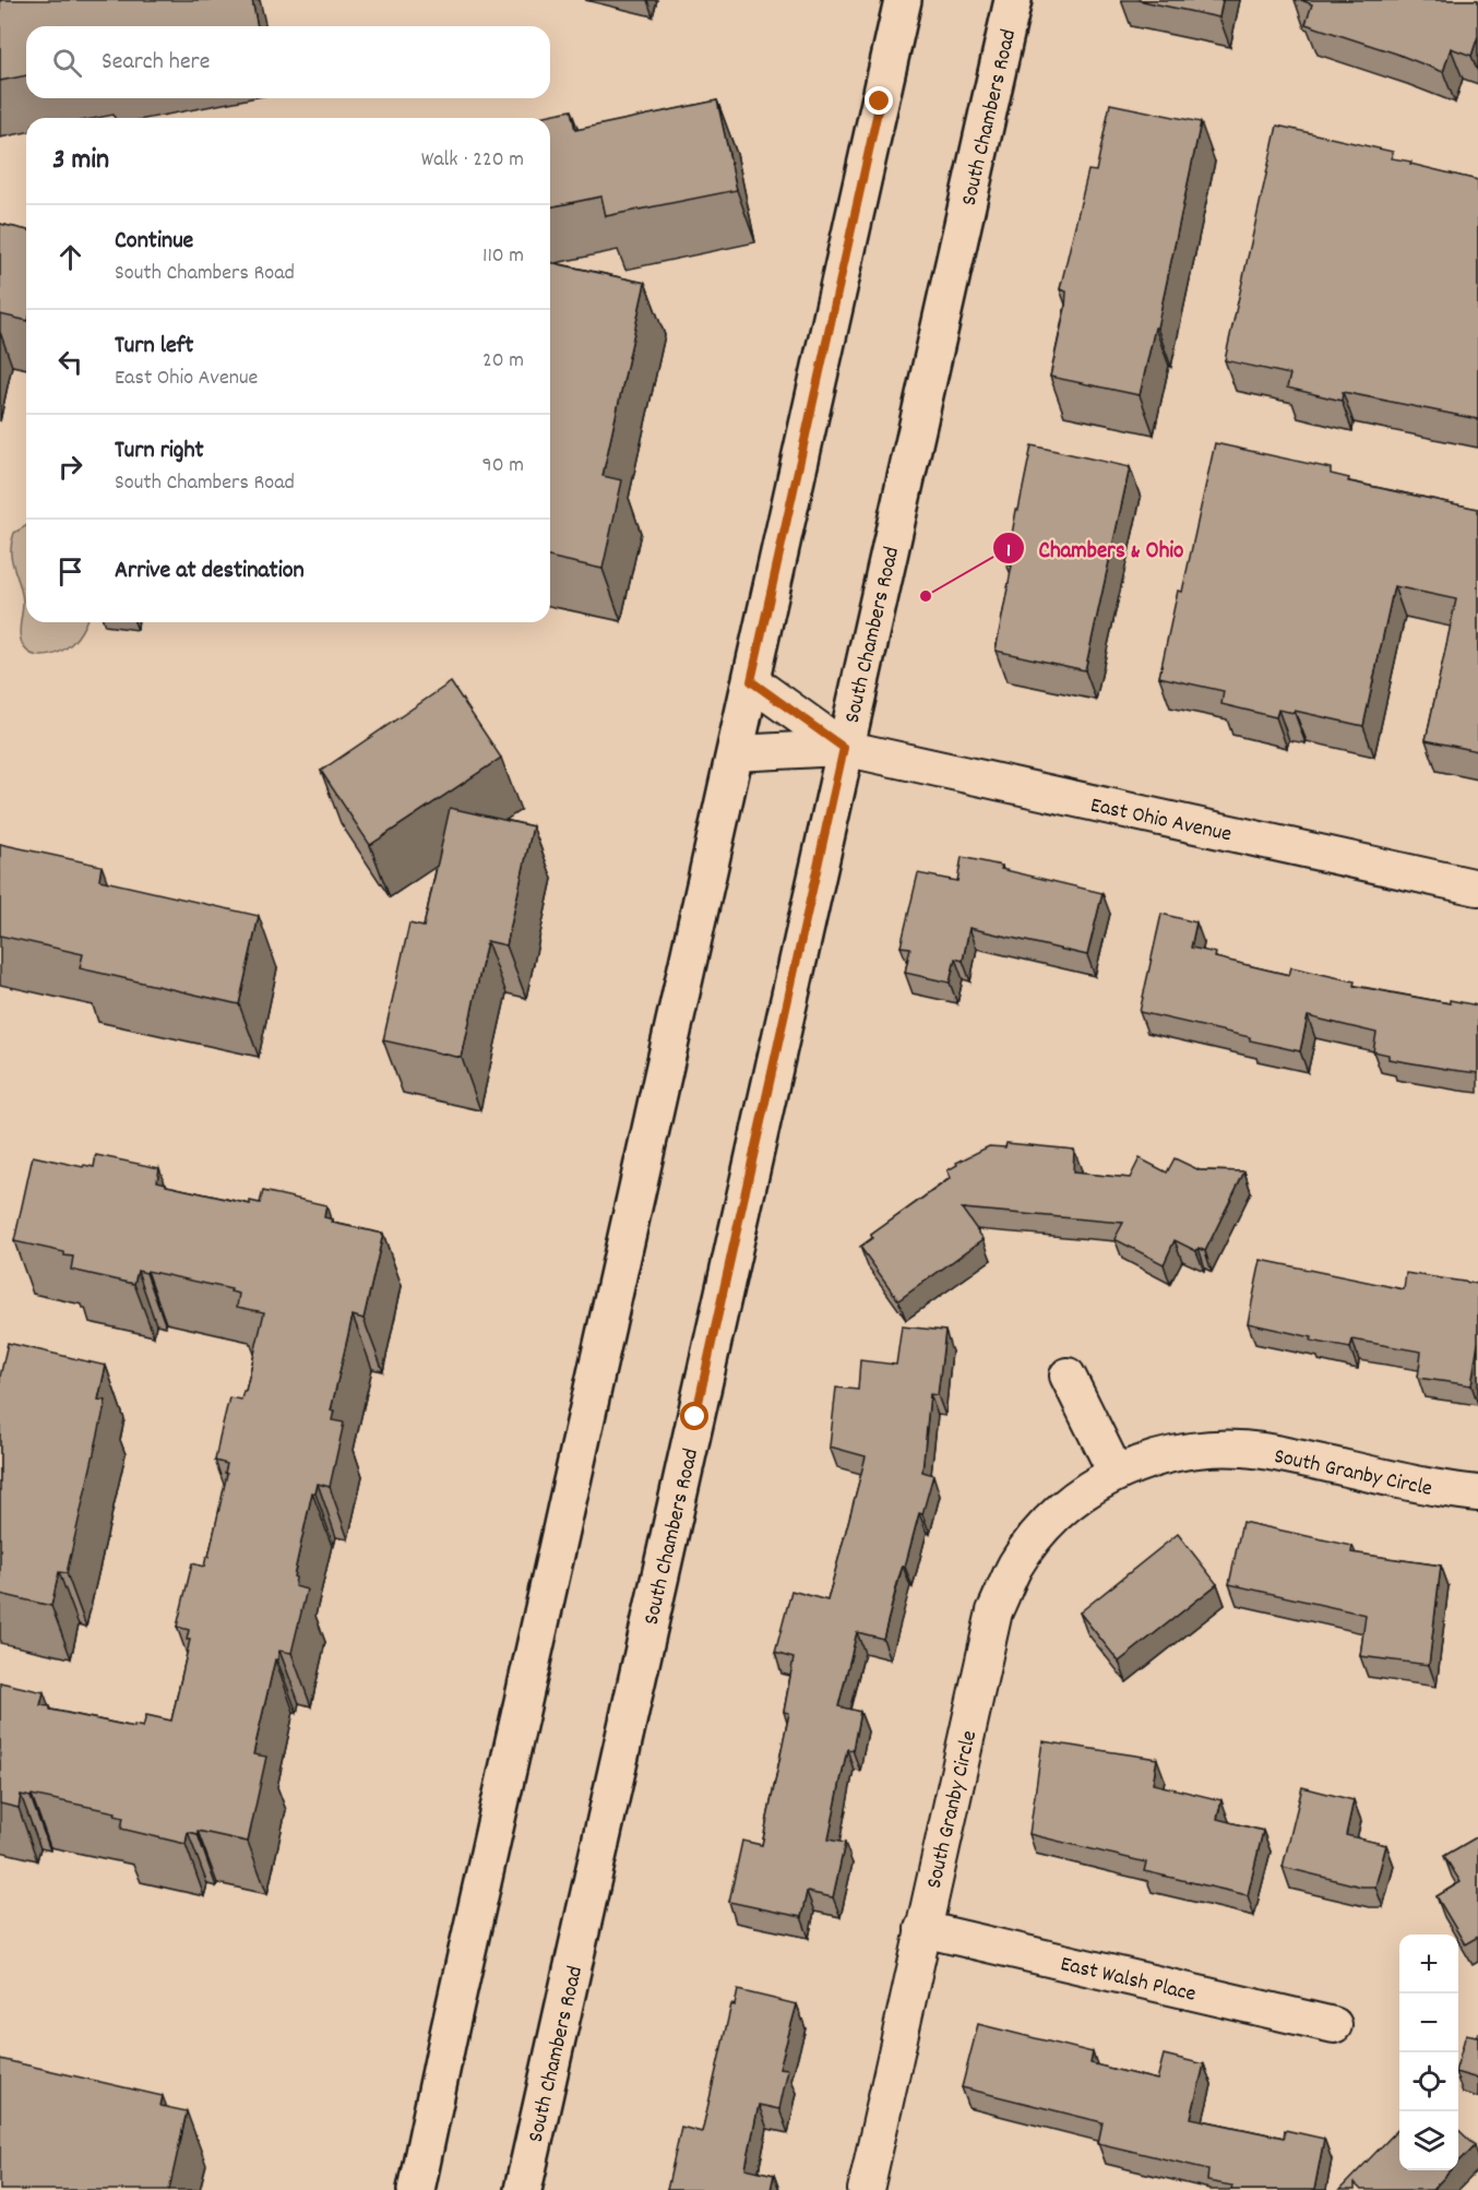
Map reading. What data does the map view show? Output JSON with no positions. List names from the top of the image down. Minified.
{"streets":{"main road":["South Chambers Road"],"street":["East Ohio Avenue","South Granby Circle","East Walsh Place"]},"crossings":[["South Chambers Road","East Ohio Avenue"],["South Granby Circle","East Walsh Place"]],"places":["Chambers & Ohio"],"page":{"search":"Search here","heading":["3 min","Walk · 220 m"],"list":[["Continue","South Chambers Road","110 m"],["Turn left","East Ohio Avenue","20 m"],["Turn right","South Chambers Road","90 m"],"Arrive at destination"],"map_buttons":["+","−"]}}
